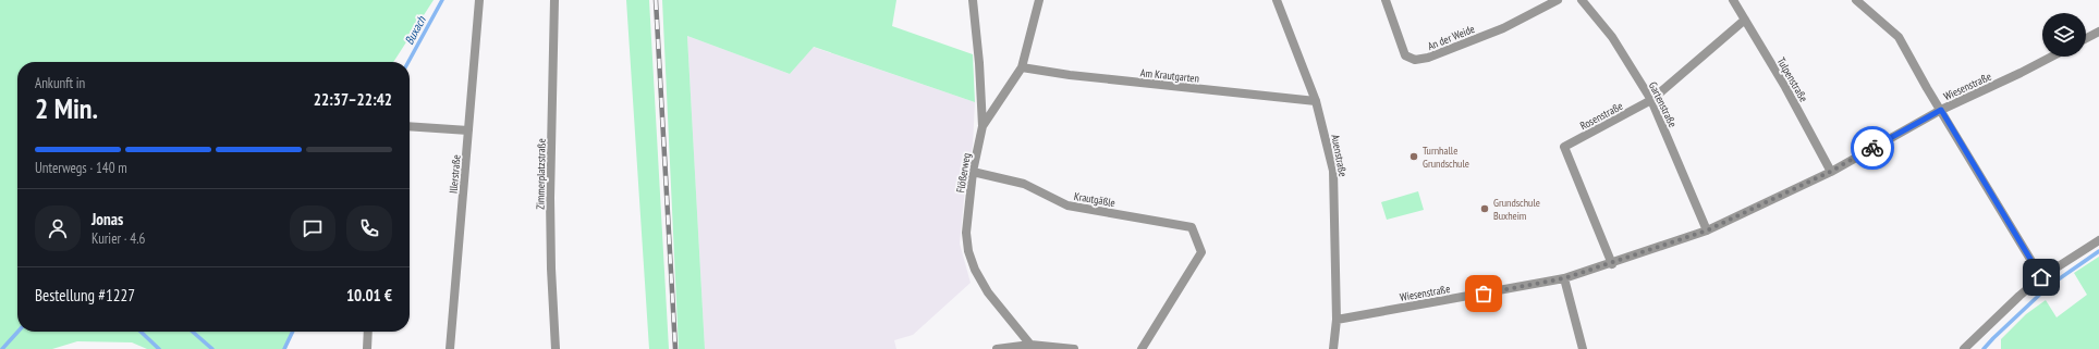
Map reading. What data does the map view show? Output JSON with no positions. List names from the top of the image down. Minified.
{"streets":{"street":["An der Weide","Am Krautgarten","Tulpenstraße","Wiesenstraße","Gartenstraße","Rosenstraße","Auenstraße","Flößerweg","Illerstraße","Zimmerplatzstraße","Krautgäßle"]},"crossings":[["Am Krautgarten","Auenstraße"],["Am Krautgarten","Flößerweg"],["Tulpenstraße","Wiesenstraße"],["Tulpenstraße","Rosenstraße"],["Wiesenstraße","Gartenstraße"],["Wiesenstraße","Rosenstraße"],["Wiesenstraße","Auenstraße"],["Gartenstraße","Rosenstraße"],["Flößerweg","Krautgäßle"]],"water":["Buxach"],"places":["Turnhalle Grundschule","Grundschule Buxheim"],"page":{"heading":["2 Min.","Ankunft in","22:37–22:42"],"panel":["Jonas","Kurier · 4.6","Bestellung #1227","10.01 €"],"bar":"Unterwegs · 140 m"}}
